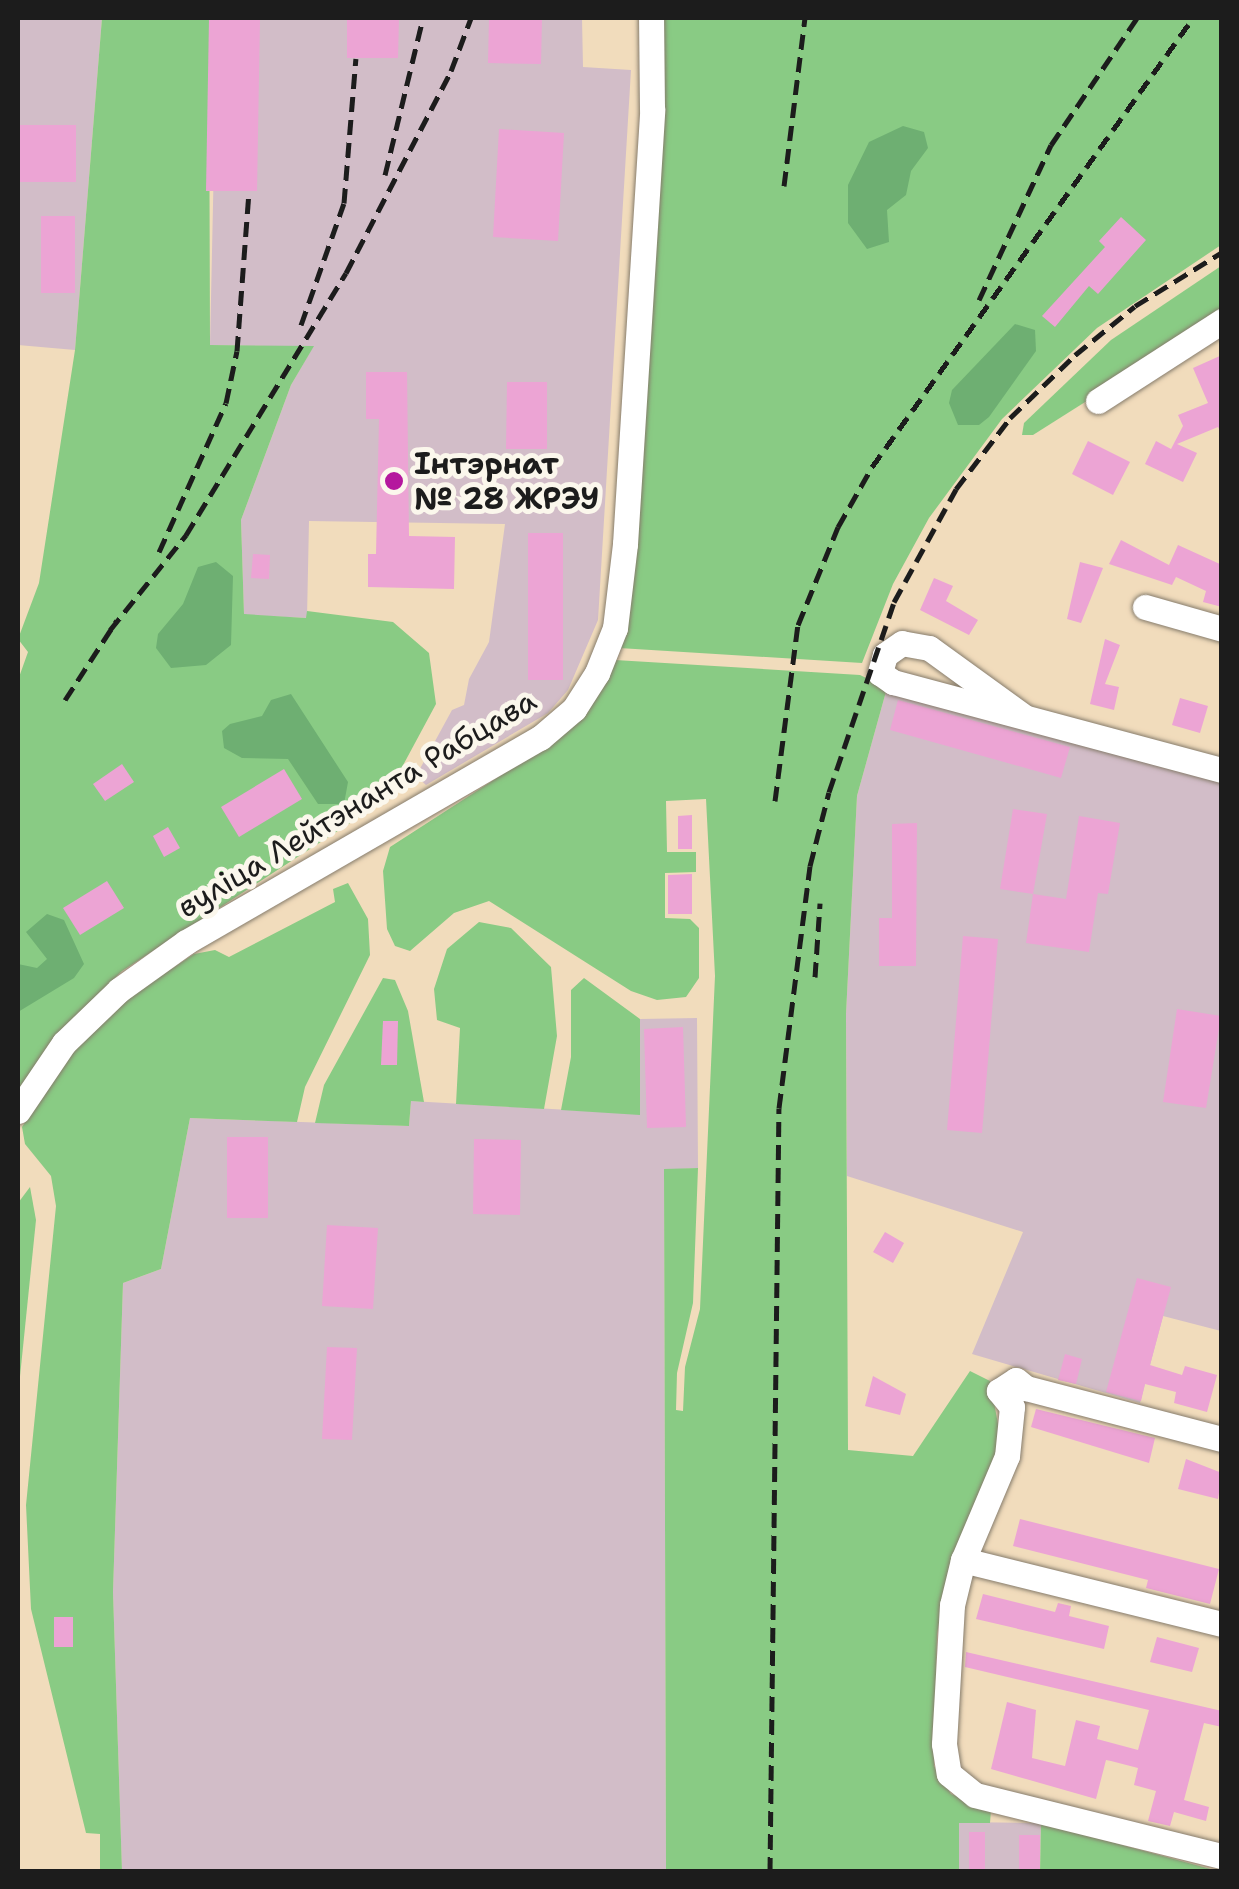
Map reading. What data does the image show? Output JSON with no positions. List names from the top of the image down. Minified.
{"streets":{"street":["вуліца Лейтэнанта Рабцава"]},"places":["Інтэрнат № 28 ЖРЭУ"]}
